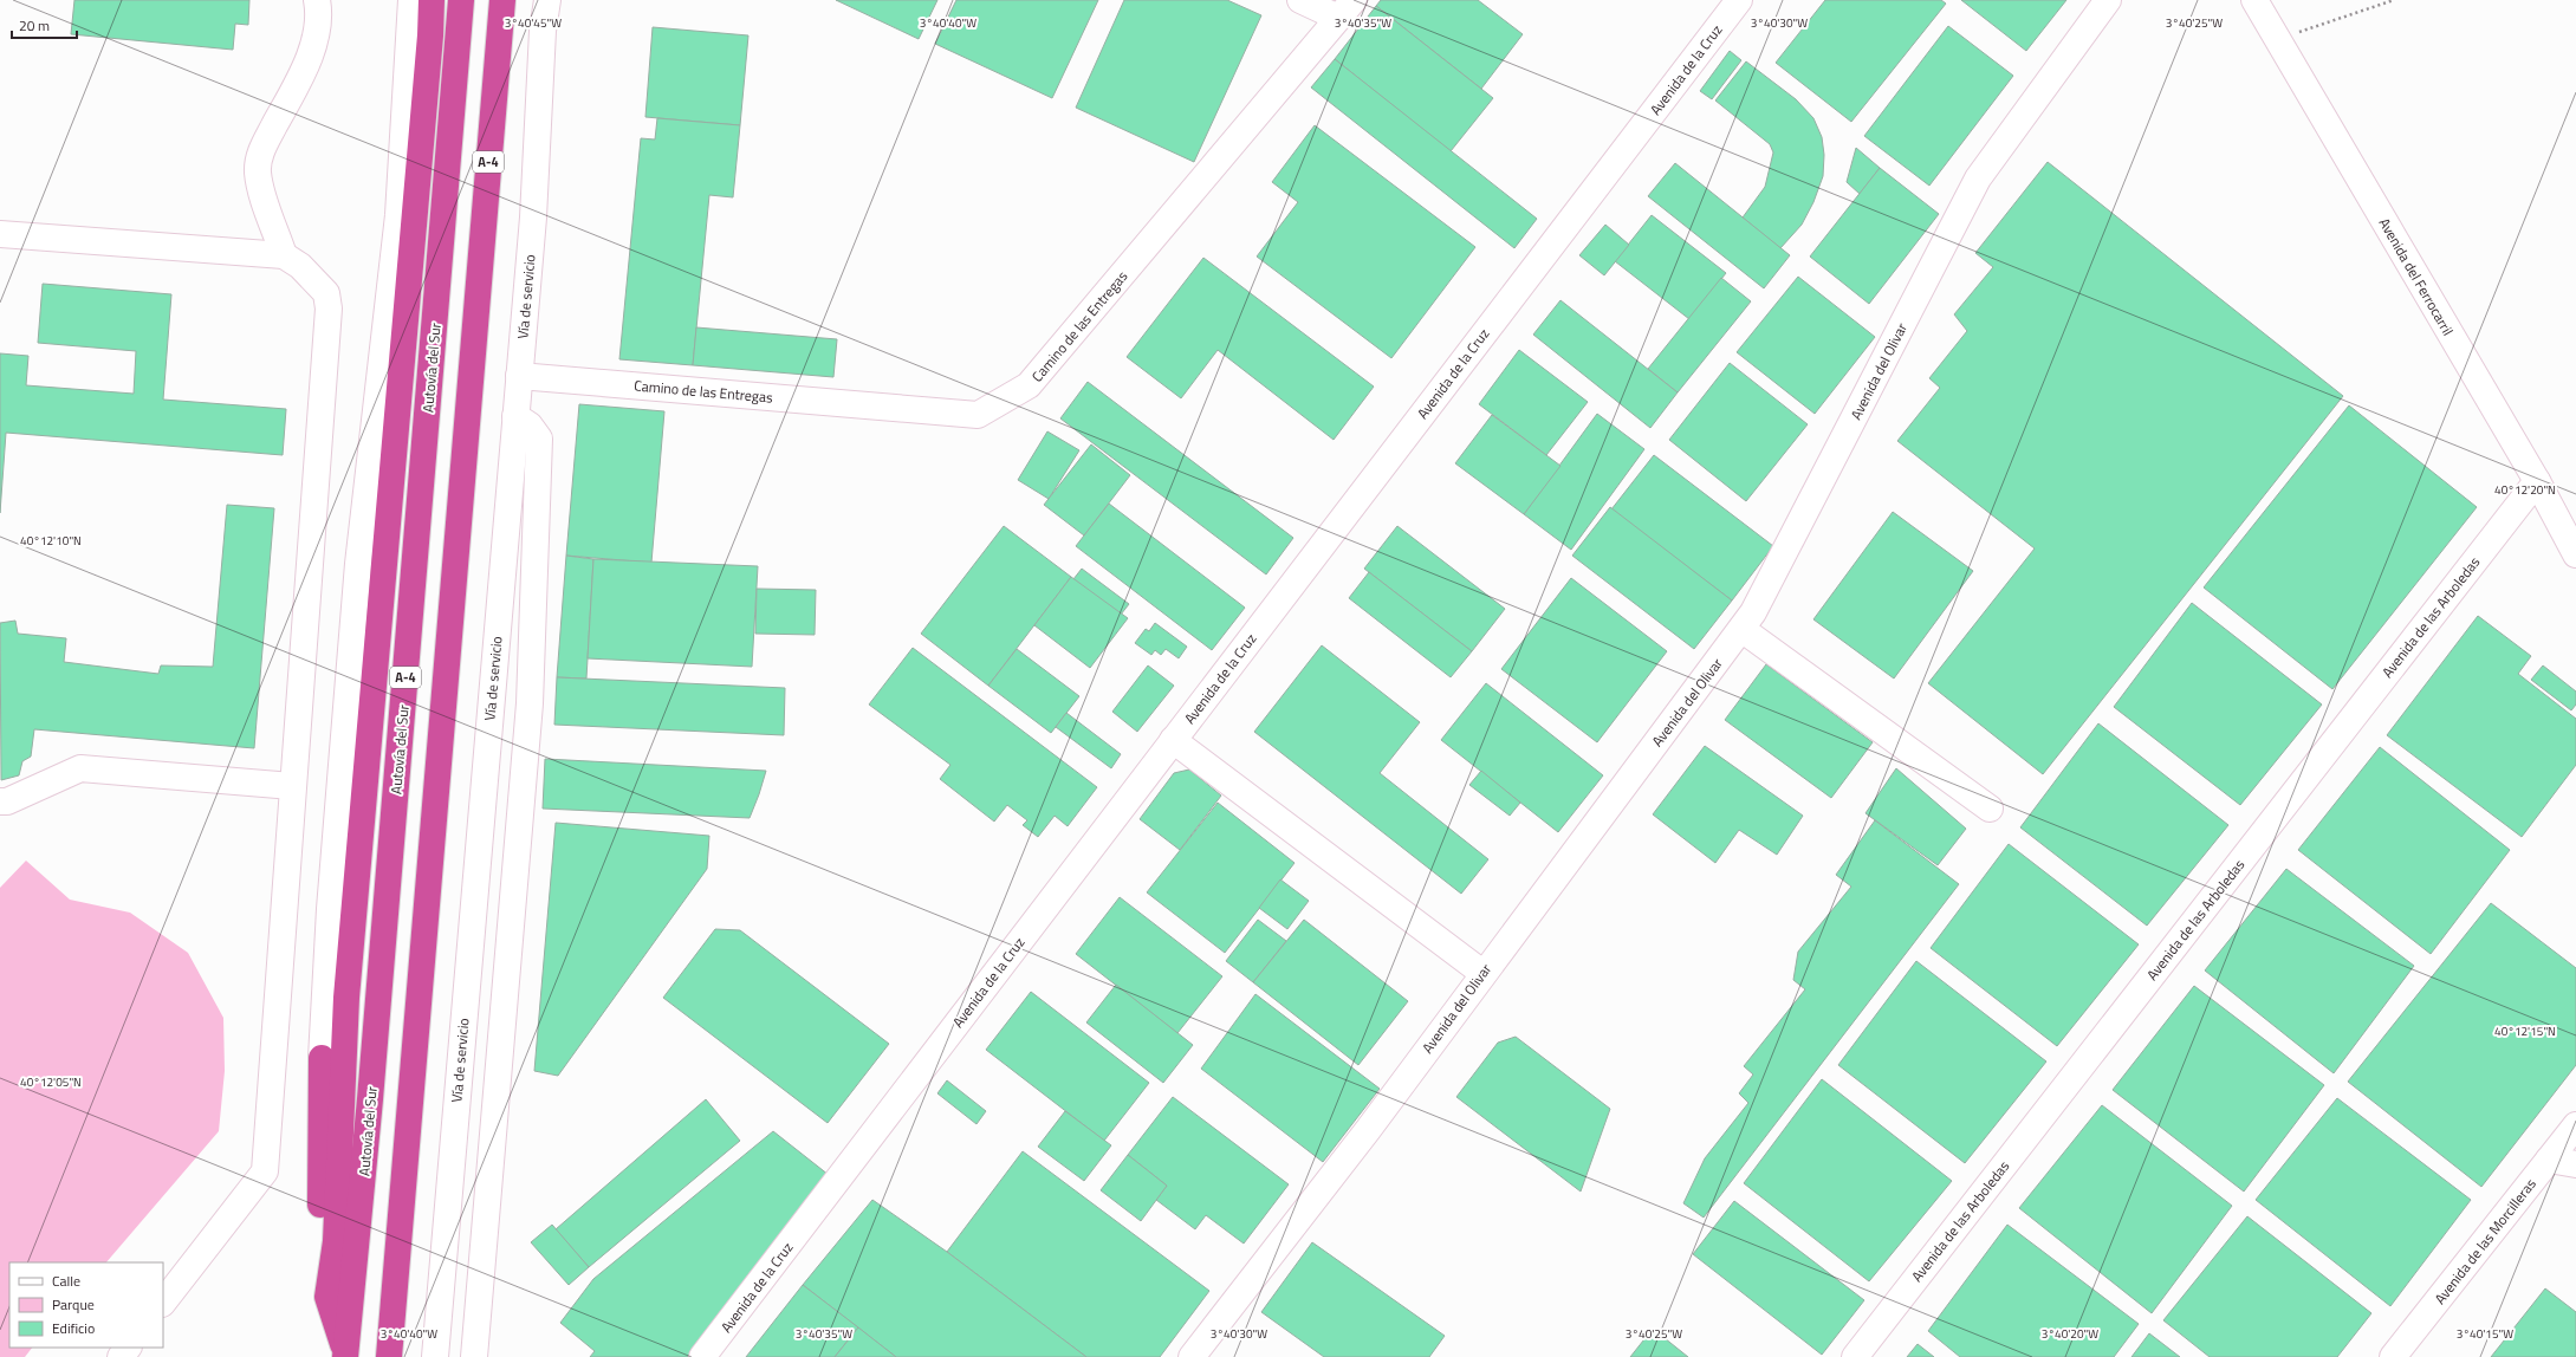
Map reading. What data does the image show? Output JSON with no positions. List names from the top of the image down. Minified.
{"streets":{"highway":["A-4","Autovía del Sur"],"street":["Avenida de la Cruz","Avenida del Ferrocarril","Vía de servicio","Camino de las Entregas","Avenida del Olivar","Avenida de las Arboledas","Avenida de las Morcilleras"]},"crossings":[["Avenida del Ferrocarril","Avenida de las Arboledas"],["Vía de servicio","Camino de las Entregas"]],"legend":["Calle","Parque","Edificio"],"scale_bar":"20 m","coordinates":["3°40'30\"W","3°40'45\"W","3°40'40\"W","3°40'35\"W","3°40'25\"W","40°12'20\"N","40°12'10\"N","40°12'15\"N","40°12'05\"N","3°40'20\"W","3°40'15\"W"]}
